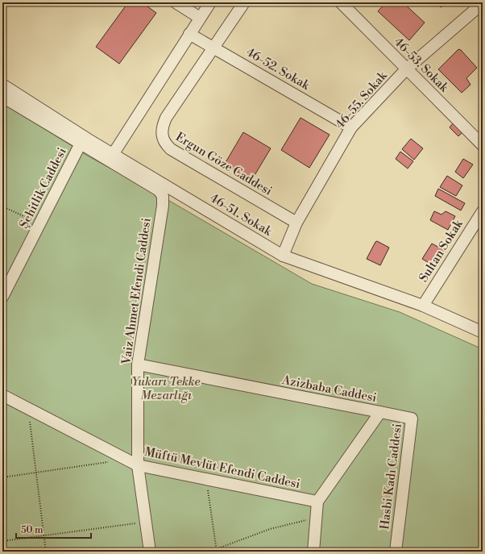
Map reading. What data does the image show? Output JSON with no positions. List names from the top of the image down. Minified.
{"streets":{"street":["46-53. Sokak","46-52. Sokak","46-55. Sokak","Ergun Göze Caddesi","Şehitlik Caddesi","46-51. Sokak","Sultan Sokak","Vaiz Ahmet Efendi Caddesi","Azizbaba Caddesi","Müftü Mevlüt Efendi Caddesi","Hasbi Kadı Caddesi"]},"crossings":[["46-53. Sokak","46-55. Sokak"],["46-52. Sokak","46-55. Sokak"],["46-52. Sokak","Ergun Göze Caddesi"],["46-55. Sokak","Ergun Göze Caddesi"],["46-55. Sokak","46-51. Sokak"],["Şehitlik Caddesi","Vaiz Ahmet Efendi Caddesi"],["46-51. Sokak","Sultan Sokak"],["Vaiz Ahmet Efendi Caddesi","Azizbaba Caddesi"],["Vaiz Ahmet Efendi Caddesi","Müftü Mevlüt Efendi Caddesi"],["Azizbaba Caddesi","Müftü Mevlüt Efendi Caddesi"],["Azizbaba Caddesi","Hasbi Kadı Caddesi"]],"parks":["Yukarı Tekke Mezarlığı"],"scale_bar":"50 m"}
